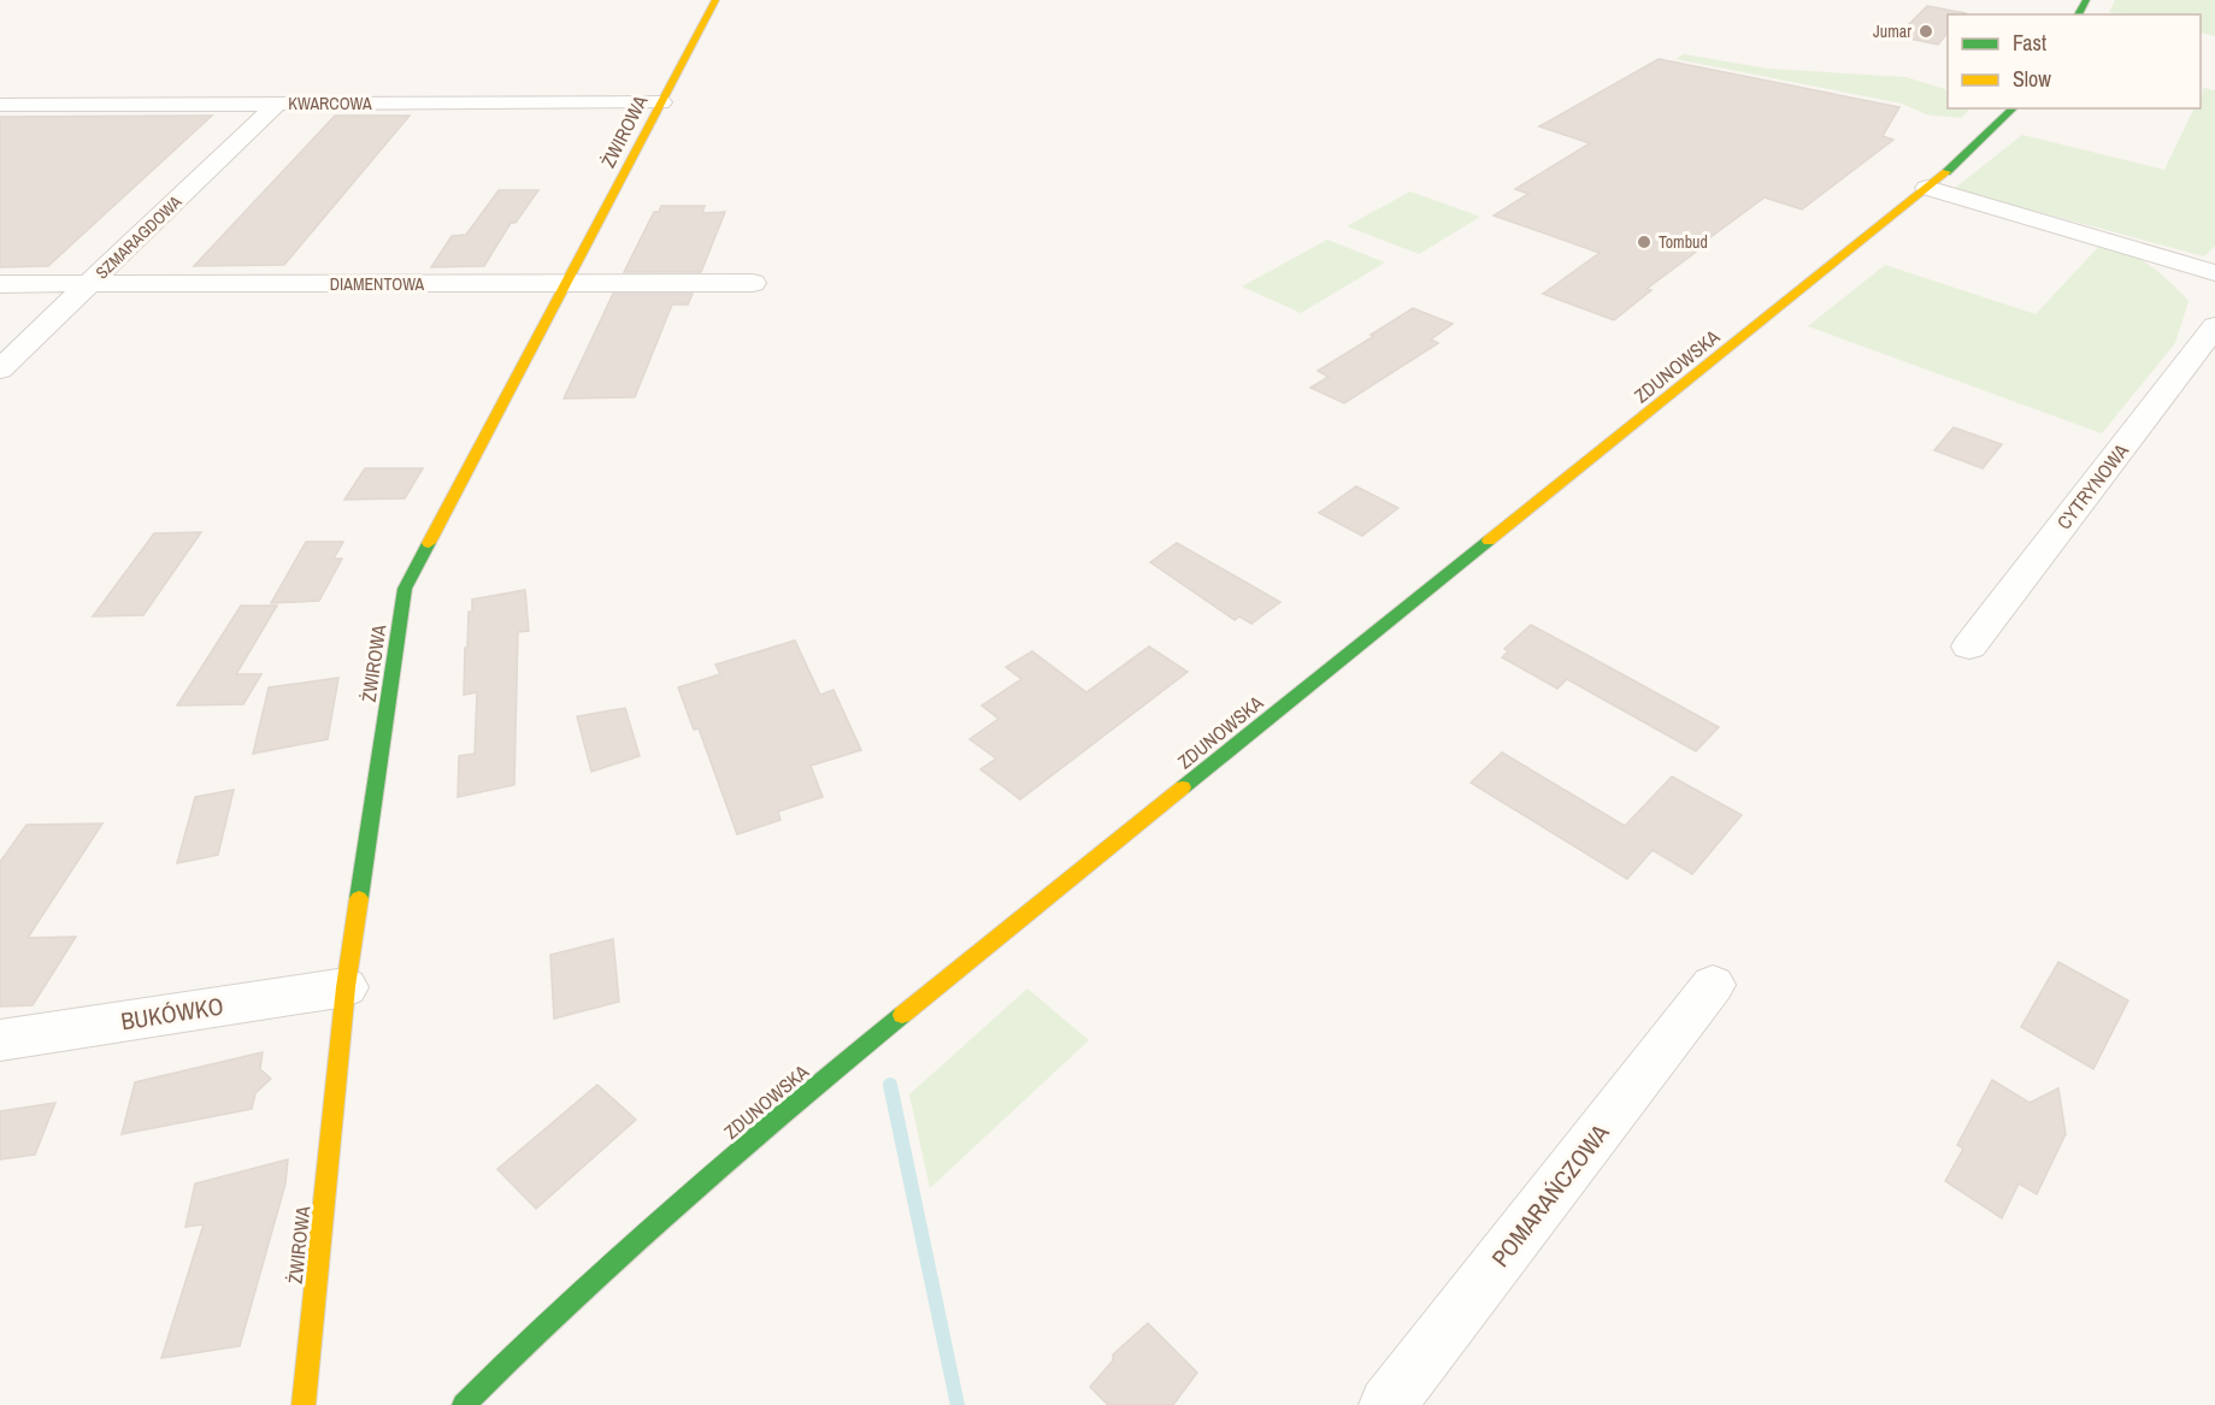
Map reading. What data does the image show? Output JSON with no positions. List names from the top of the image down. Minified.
{"streets":{"main road":["ŻWIROWA","ZDUNOWSKA"],"street":["KWARCOWA","SZMARAGDOWA","DIAMENTOWA","CYTRYNOWA","BUKÓWKO","POMARAŃCZOWA"]},"crossings":[["KWARCOWA","ŻWIROWA"],["KWARCOWA","SZMARAGDOWA"],["ŻWIROWA","DIAMENTOWA"],["ŻWIROWA","BUKÓWKO"],["SZMARAGDOWA","DIAMENTOWA"]],"places":["Jumar","Tombud"],"legend":["Fast","Slow"]}
